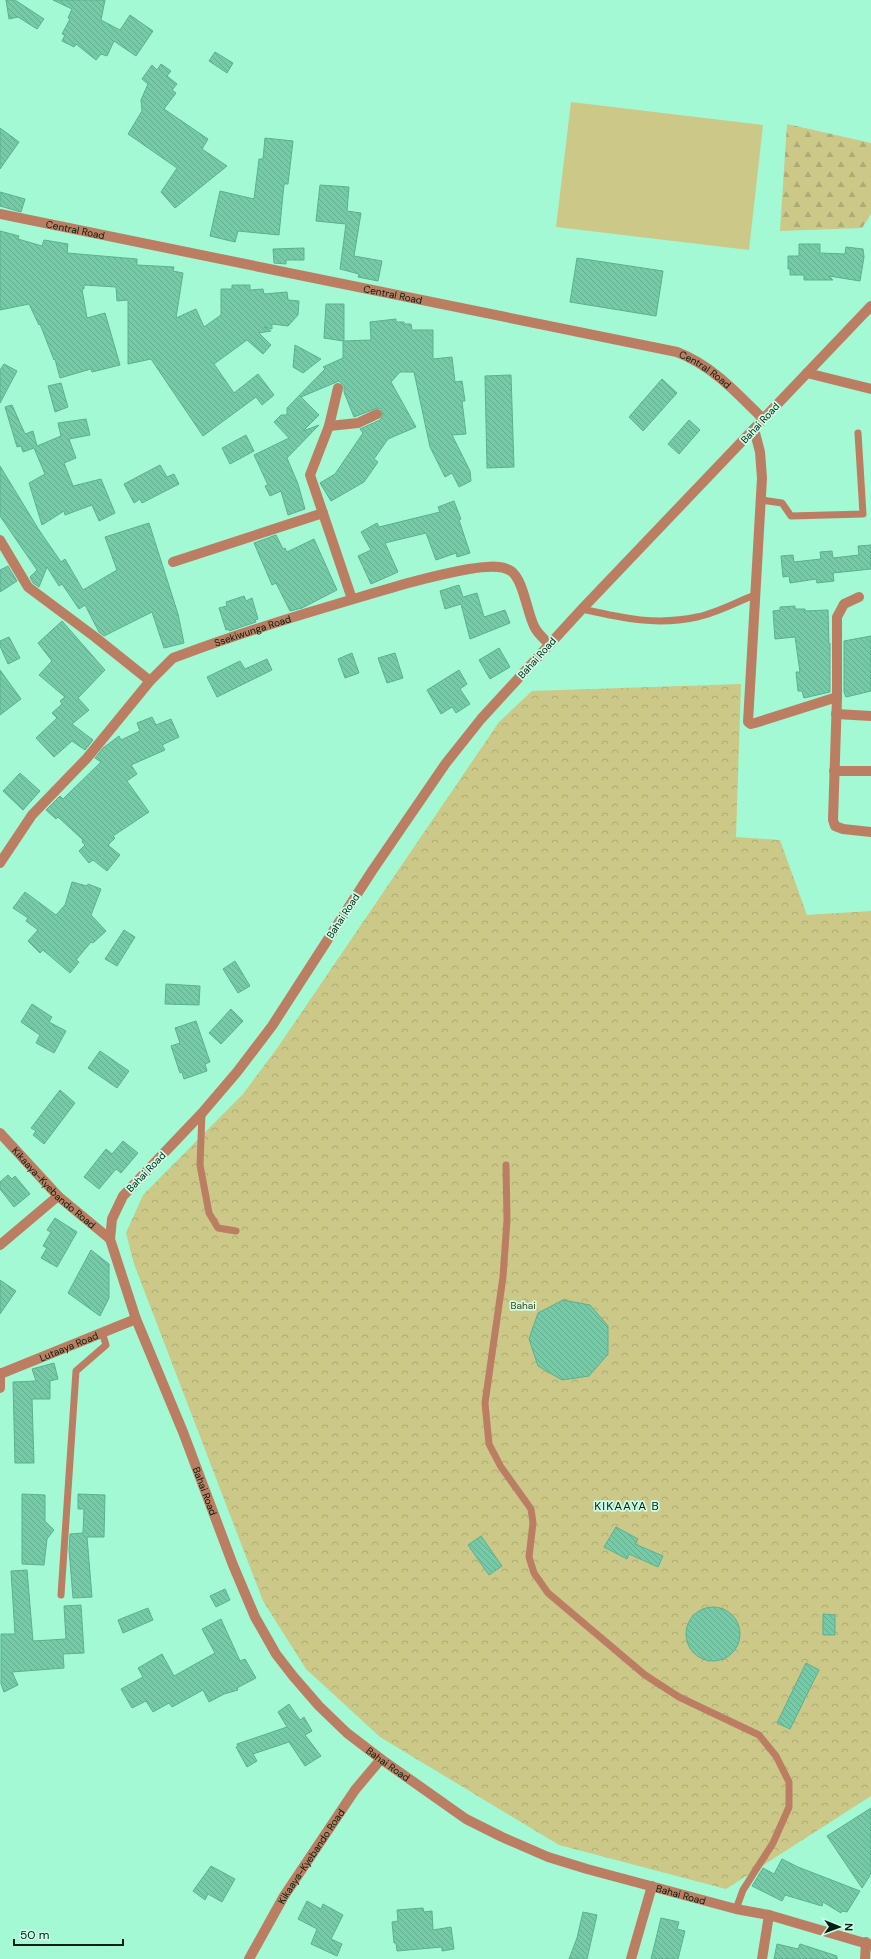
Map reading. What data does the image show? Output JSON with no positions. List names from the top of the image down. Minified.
{"streets":{"street":["Central Road","Bahai Road","Ssekiwunga Road","Kikaaya-Kyebando Road","Lutaaya Road"]},"crossings":[["Central Road","Bahai Road"],["Bahai Road","Ssekiwunga Road"],["Bahai Road","Kikaaya-Kyebando Road"],["Bahai Road","Lutaaya Road"]],"districts":["KIKAAYA B"],"parks":["Bahai"],"scale_bar":"50 m","north":"right"}
